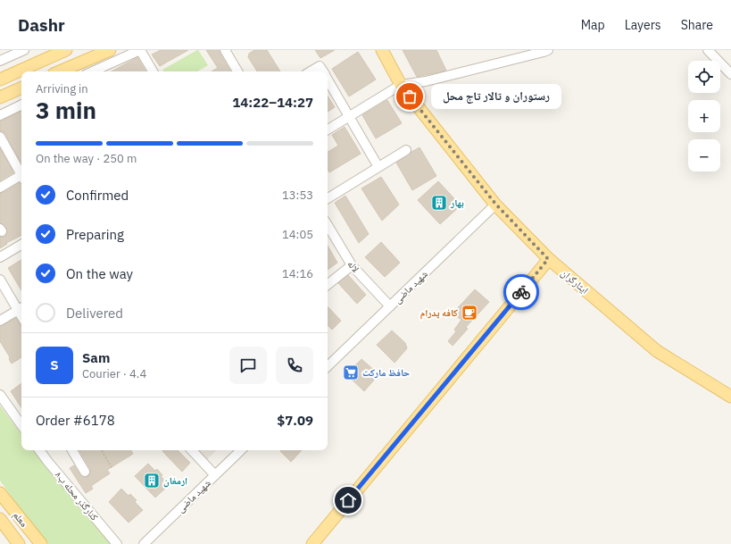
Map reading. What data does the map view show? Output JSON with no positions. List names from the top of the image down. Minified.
{"streets":{"main road":["ایثارگران","معلم"],"street":["لاله","شهید ماضی","کنارگذر محله ب۸"]},"crossings":[["لاله","شهید ماضی"],["ایثارگران","شهید ماضی"]],"places":{"other":["رستوران و تالار تاج محل"],"building":["بهار","ارمغان"],"cafe":["کافه پدرام"],"supermarket":["حافظ مارکت"]},"page":{"header":"Dashr","nav":["Map","Layers","Share"],"map_buttons":["+","−"],"heading":["3 min","Arriving in","14:22–14:27"],"panel":["Sam","Courier · 4.4","Order #6178","$7.09"],"bubble":"رستوران و تالار تاج محل","bar":"On the way · 250 m","list":[["Confirmed","13:53"],["Preparing","14:05"],["On the way","14:16"],"Delivered"],"round":"S"}}
